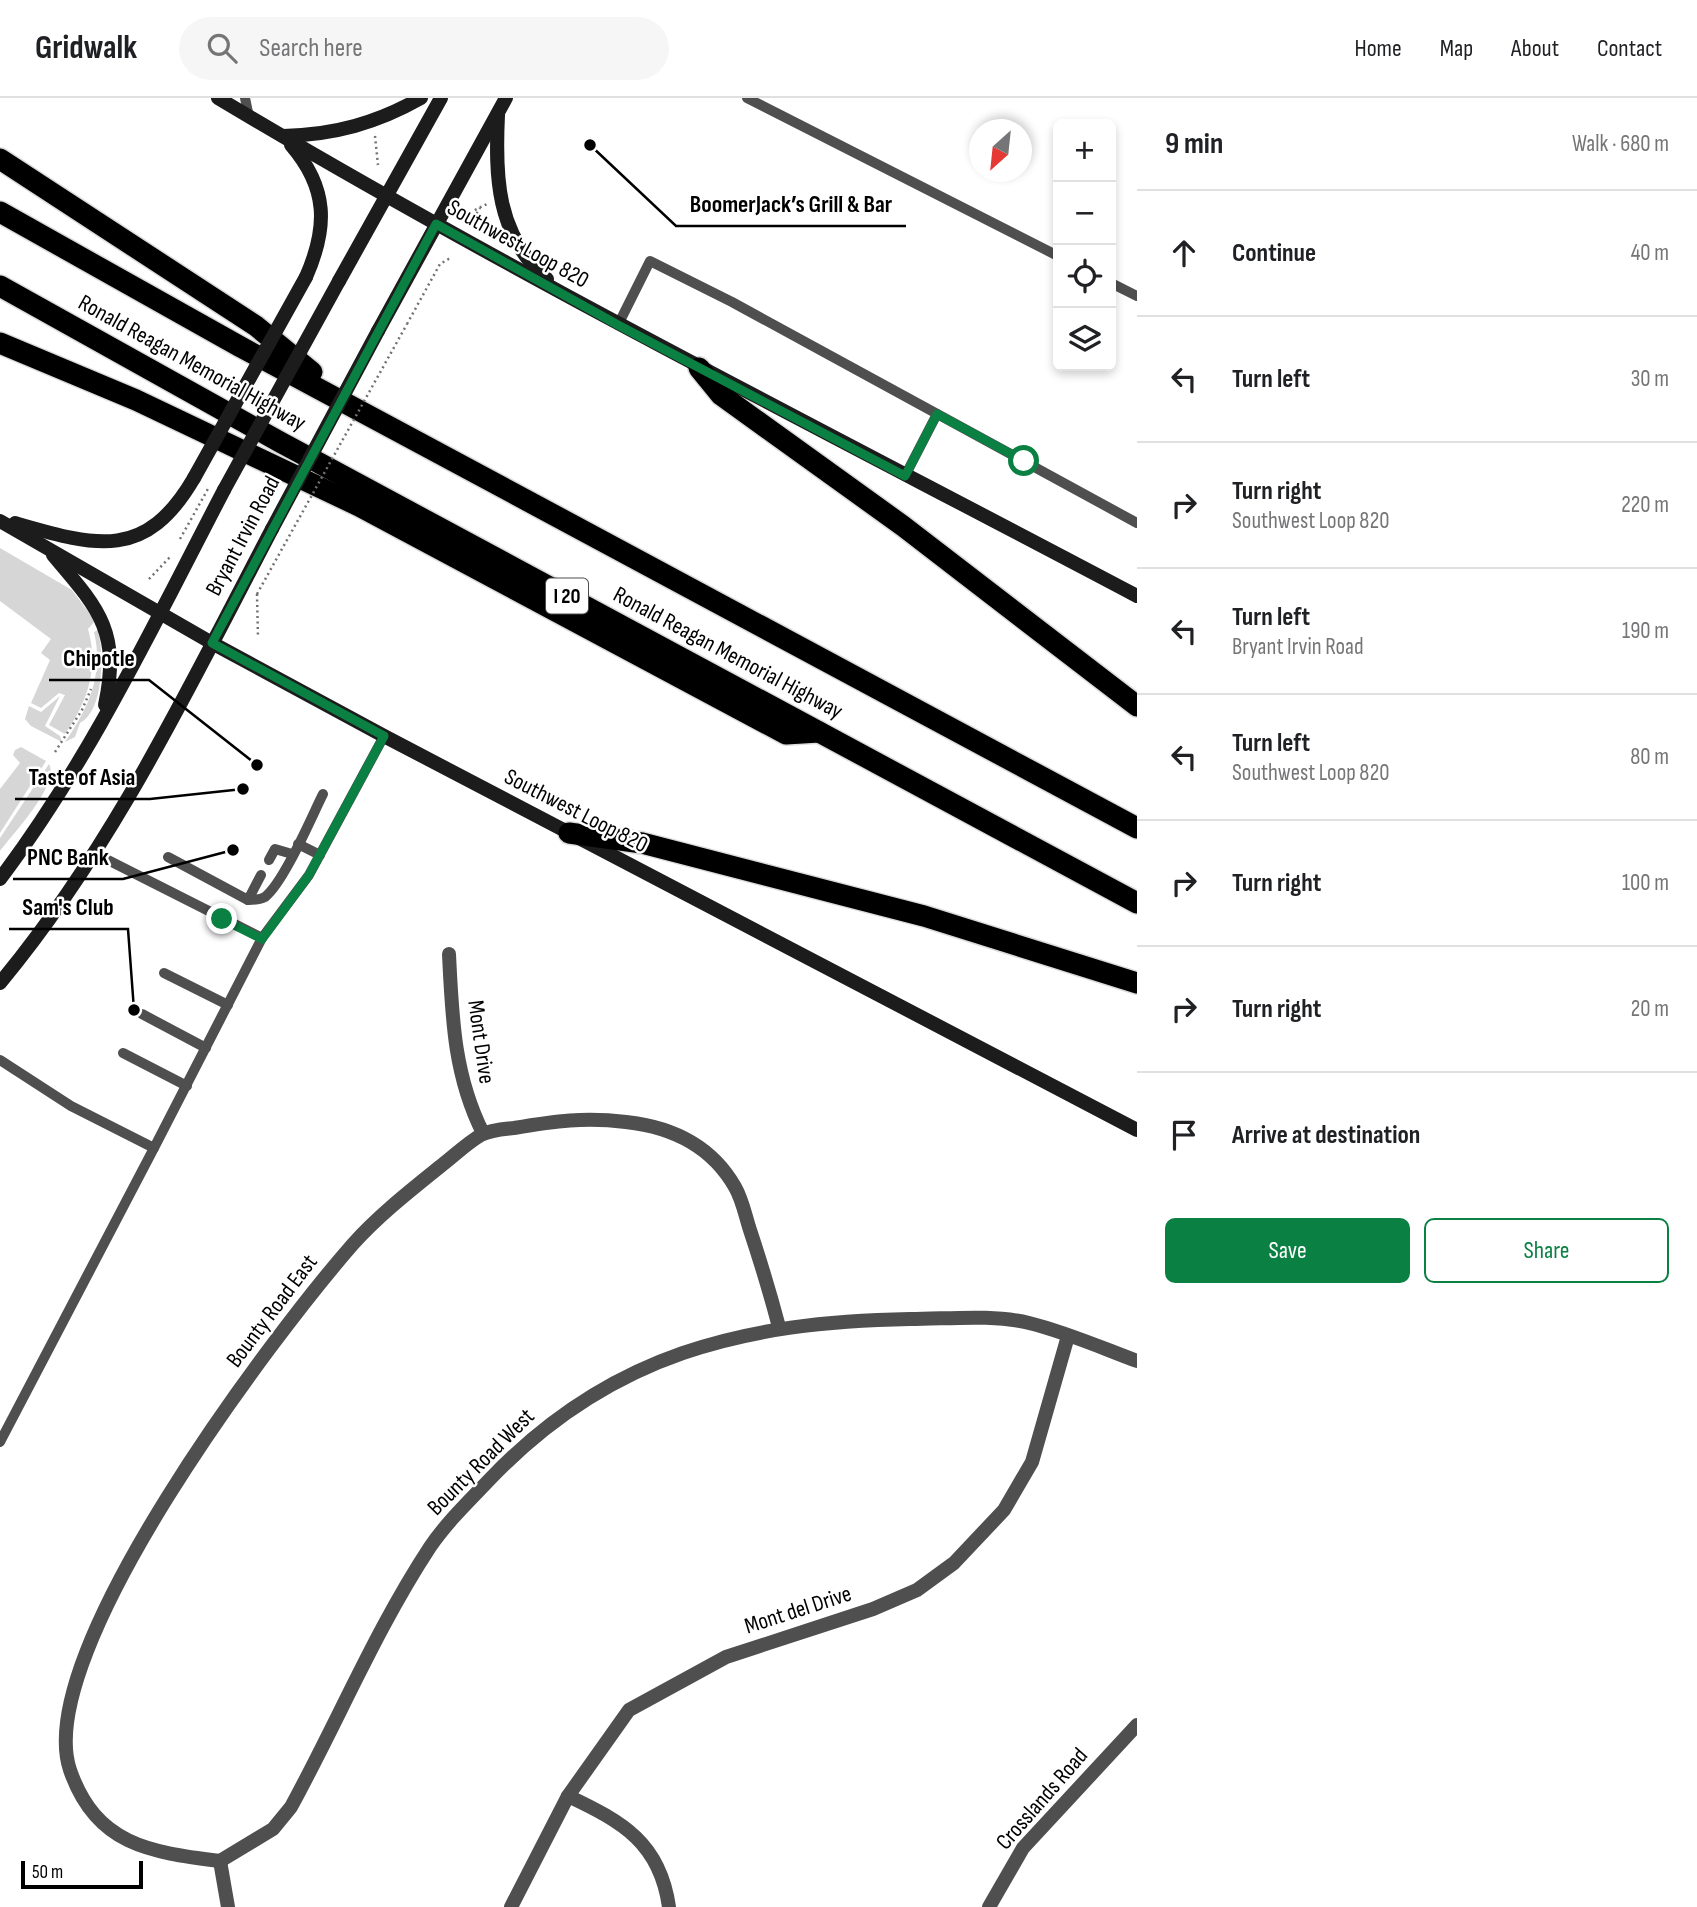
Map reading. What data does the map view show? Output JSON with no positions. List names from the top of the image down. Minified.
{"streets":{"highway":["Ronald Reagan Memorial Highway","I 20"],"main road":["Southwest Loop 820","Bryant Irvin Road"],"street":["Mont Drive","Bounty Road East","Bounty Road West","Mont del Drive","Crosslands Road"]},"crossings":[["Southwest Loop 820","Bryant Irvin Road"],["Mont Drive","Bounty Road East"],["Bounty Road East","Bounty Road West"],["Bounty Road West","Mont del Drive"]],"places":["BoomerJack’s Grill & Bar","Chipotle","Taste of Asia","PNC Bank","Sam's Club"],"scale_bar":"50 m","north":"bottom left","page":{"header":"Gridwalk","search":"Search here","nav":["Home","Map","About","Contact"],"heading":["9 min","Walk · 680 m"],"map_buttons":["+","−"],"list":[["Continue","40 m"],["Turn left","30 m"],["Turn right","Southwest Loop 820","220 m"],["Turn left","Bryant Irvin Road","190 m"],["Turn left","Southwest Loop 820","80 m"],["Turn right","100 m"],["Turn right","20 m"],"Arrive at destination"],"buttons":["Save","Share"],"scale":"50 m"}}
